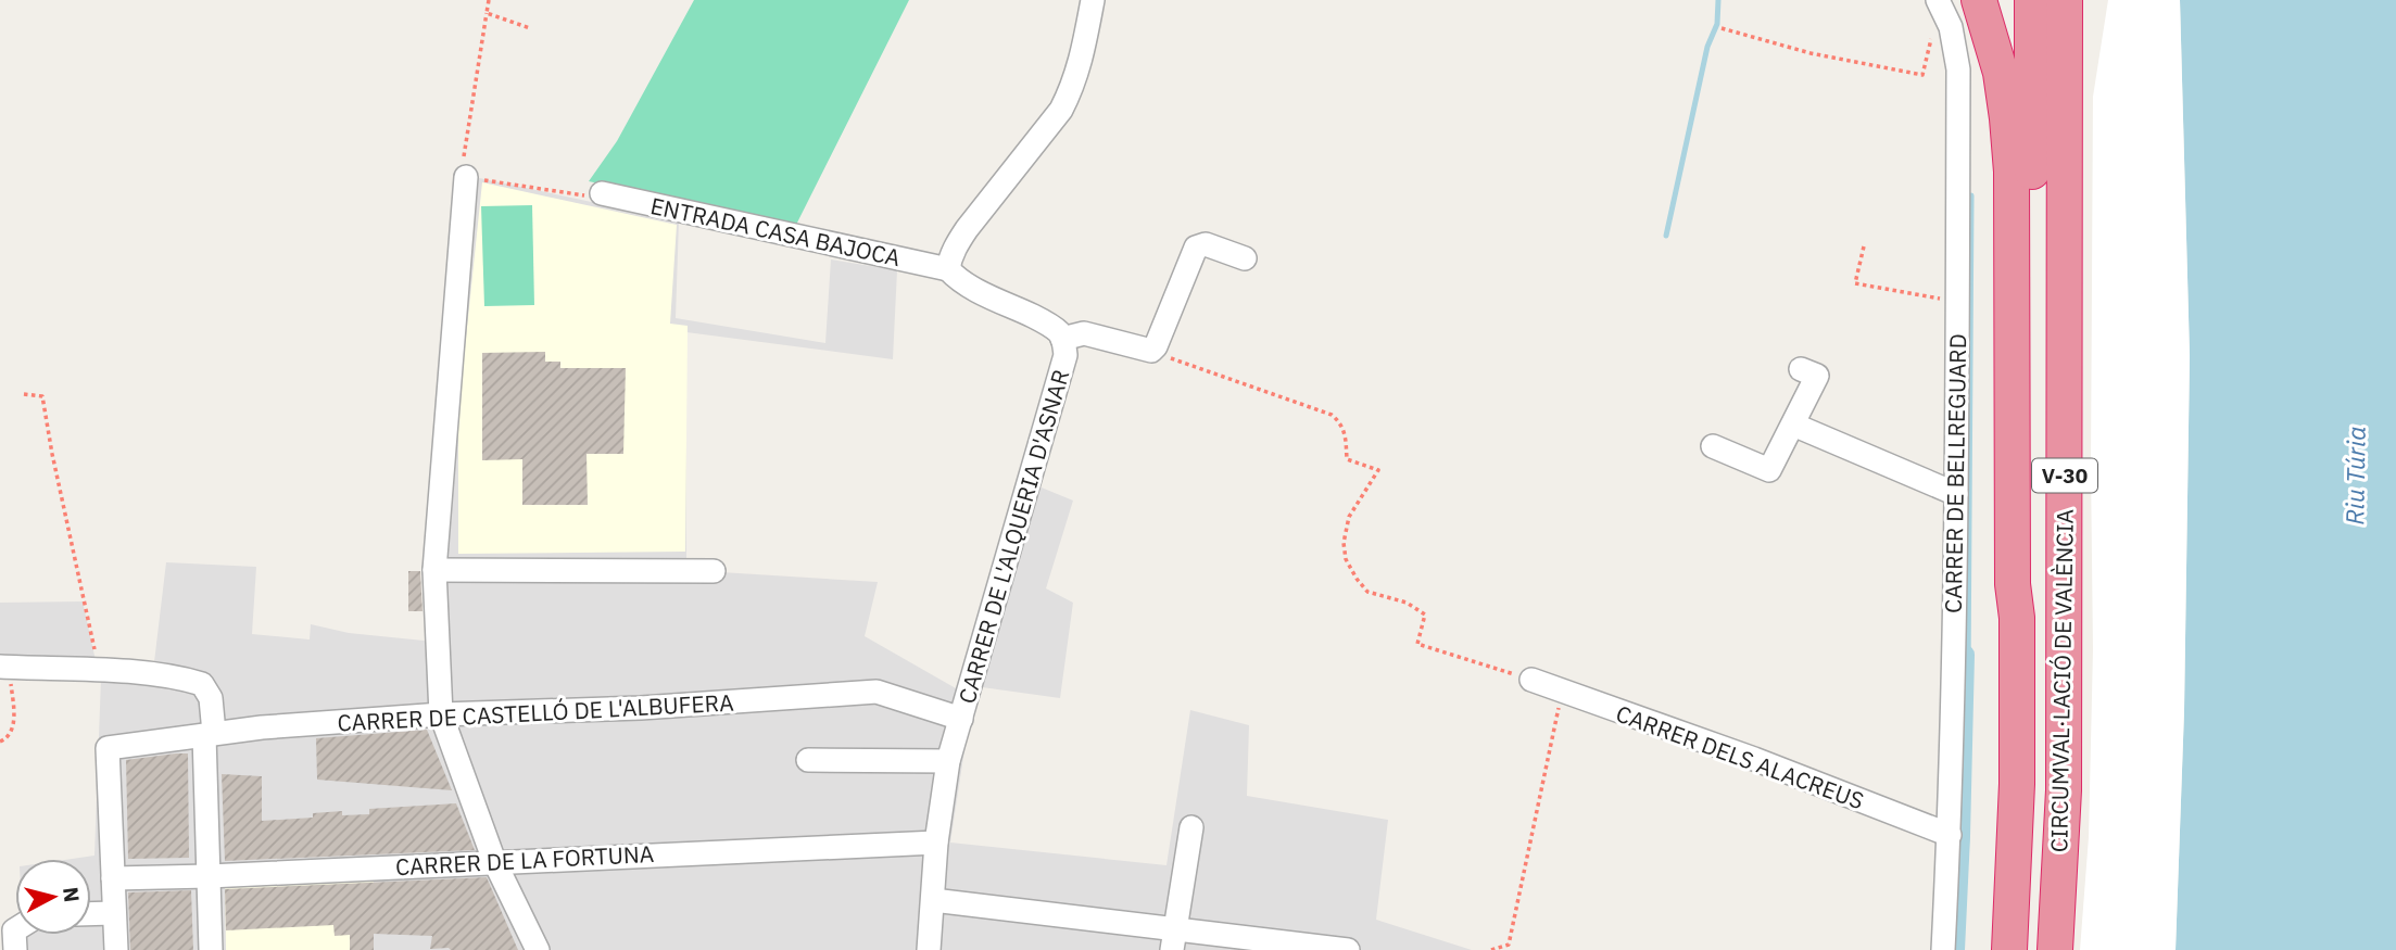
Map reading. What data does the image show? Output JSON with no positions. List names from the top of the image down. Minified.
{"streets":{"highway":["V-30","CIRCUMVAL·LACIÓ DE VALÈNCIA"],"street":["ENTRADA CASA BAJOCA","CARRER DE BELLREGUARD","CARRER DE L'ALQUERIA D'ASNAR","CARRER DE CASTELLÓ DE L'ALBUFERA","CARRER DELS ALACREUS","CARRER DE LA FORTUNA"]},"crossings":[["ENTRADA CASA BAJOCA","CARRER DE L'ALQUERIA D'ASNAR"],["CARRER DE BELLREGUARD","CARRER DELS ALACREUS"],["CARRER DE L'ALQUERIA D'ASNAR","CARRER DE CASTELLÓ DE L'ALBUFERA"],["CARRER DE L'ALQUERIA D'ASNAR","CARRER DE LA FORTUNA"],["CARRER DE CASTELLÓ DE L'ALBUFERA","CARRER DE LA FORTUNA"]],"water":["Riu Túria"],"north":"right"}
